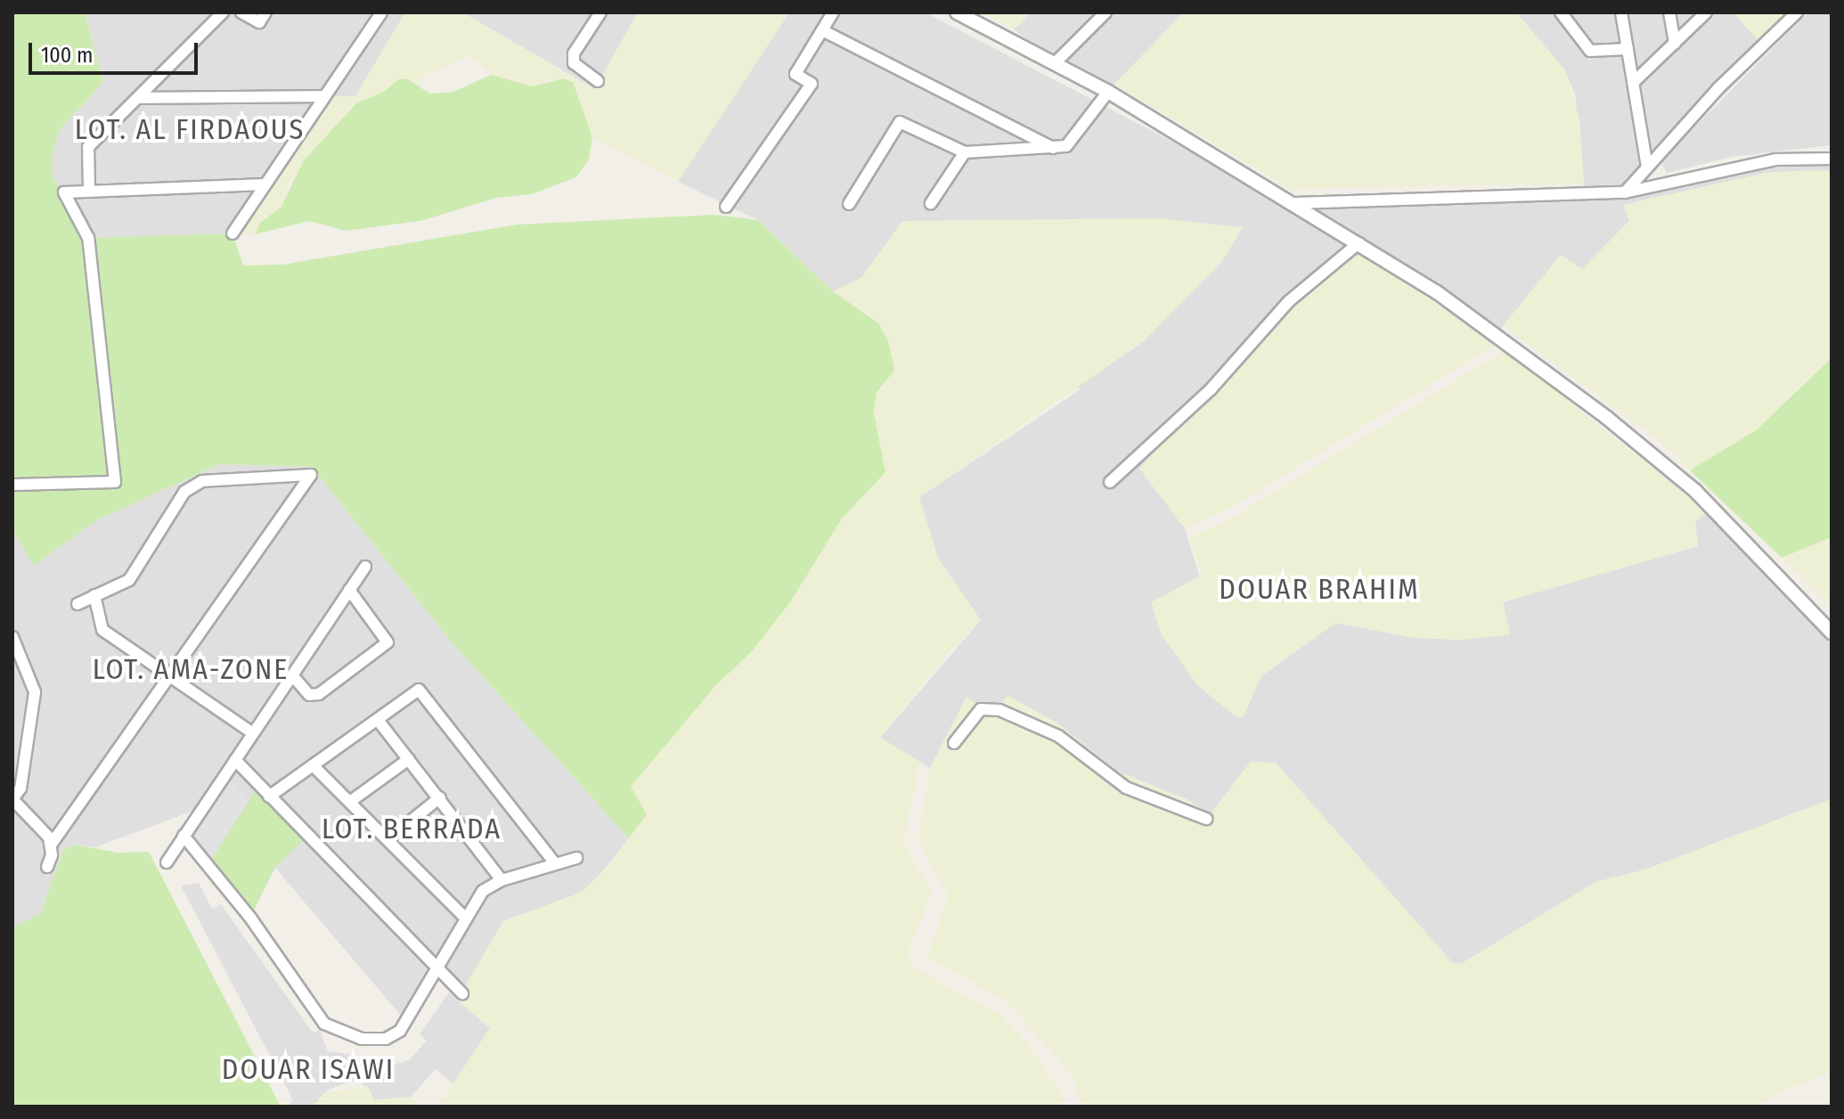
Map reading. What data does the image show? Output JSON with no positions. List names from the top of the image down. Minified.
{"districts":["LOT. AL FIRDAOUS","DOUAR BRAHIM","LOT. AMA-ZONE","LOT. BERRADA","DOUAR ISAWI"],"scale_bar":"100 m"}
